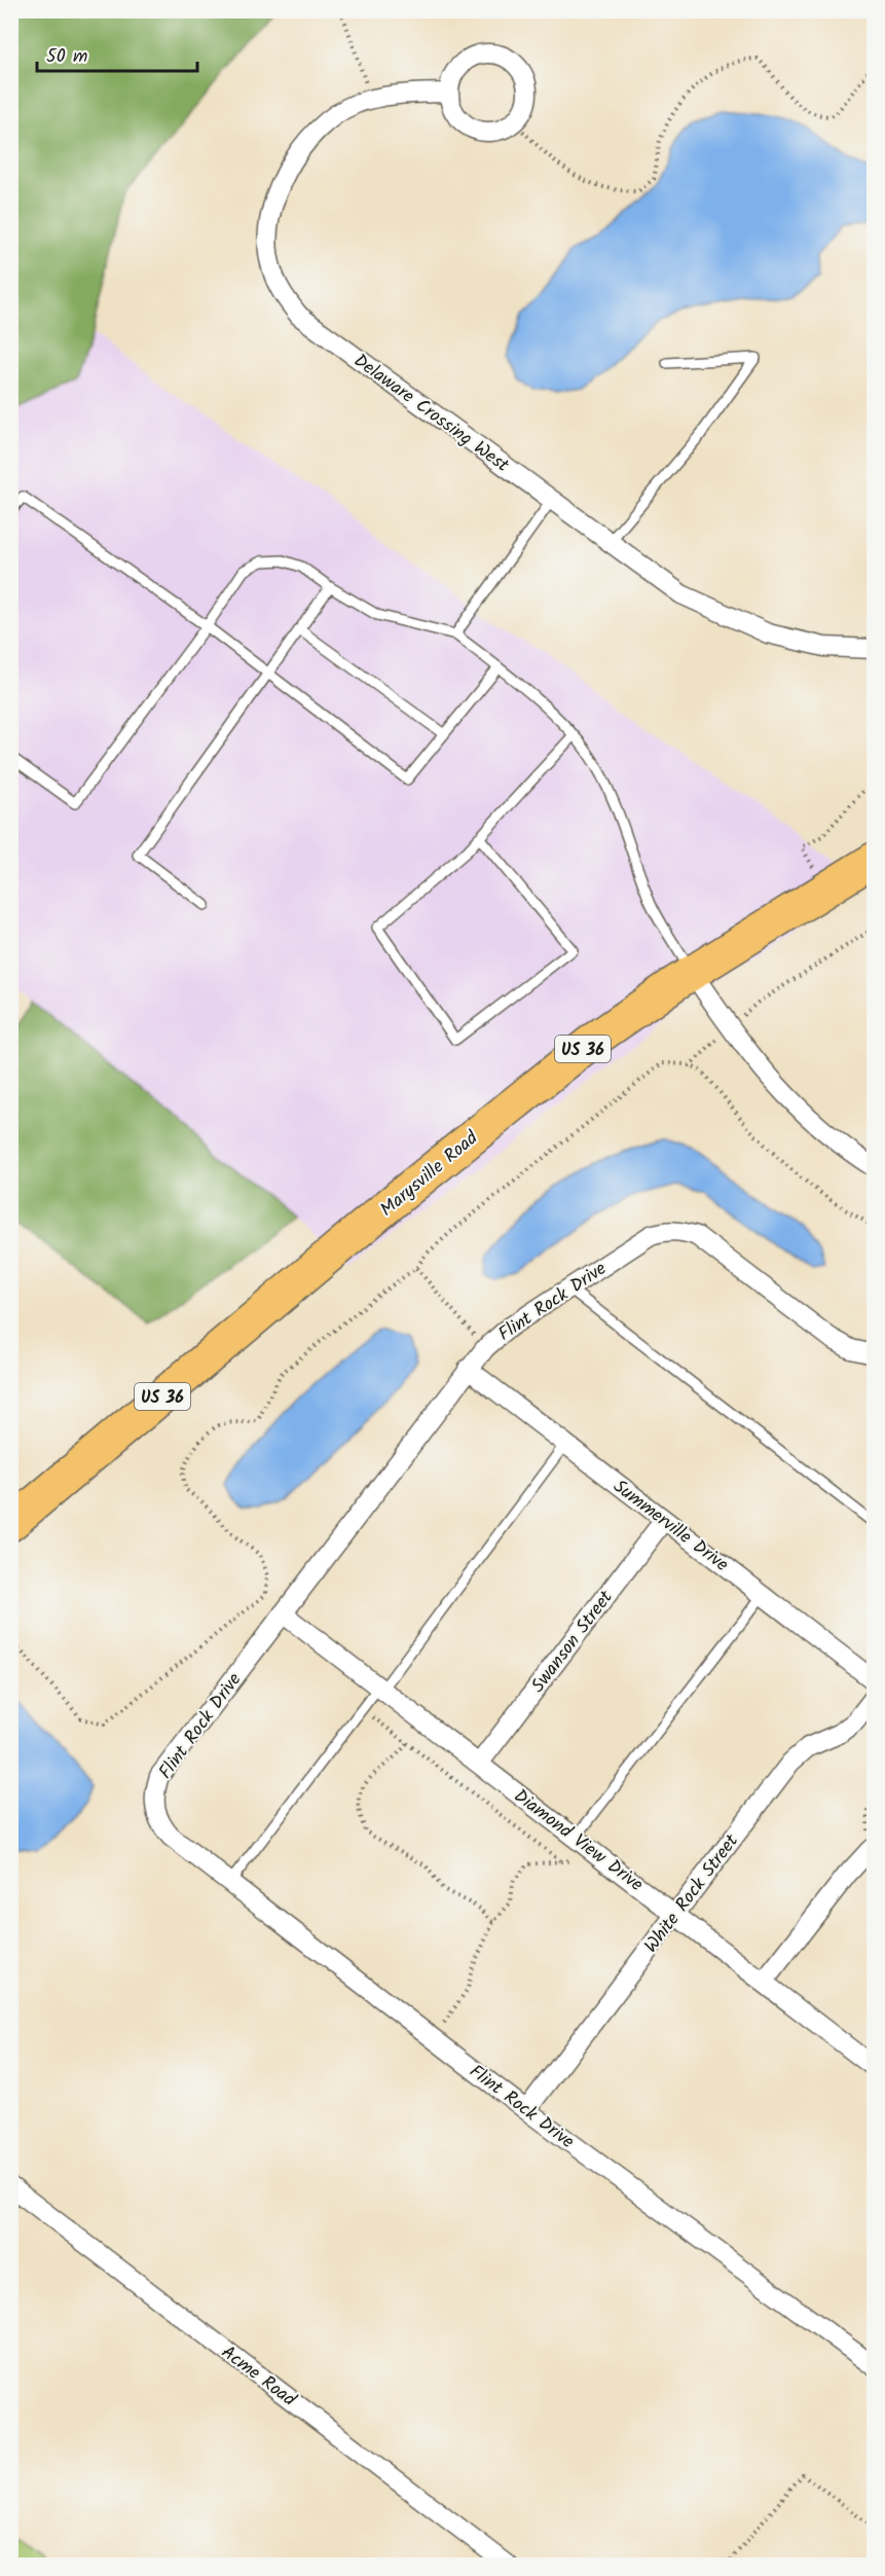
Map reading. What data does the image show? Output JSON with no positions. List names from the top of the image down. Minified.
{"streets":{"highway":["US 36","Marysville Road"],"street":["Delaware Crossing West","Flint Rock Drive","Summerville Drive","Swanson Street","Diamond View Drive","White Rock Street","Acme Road"]},"crossings":[["Flint Rock Drive","Summerville Drive"],["Flint Rock Drive","Diamond View Drive"],["Flint Rock Drive","White Rock Street"],["Summerville Drive","Swanson Street"],["Swanson Street","Diamond View Drive"],["Diamond View Drive","White Rock Street"]],"scale_bar":"50 m"}
